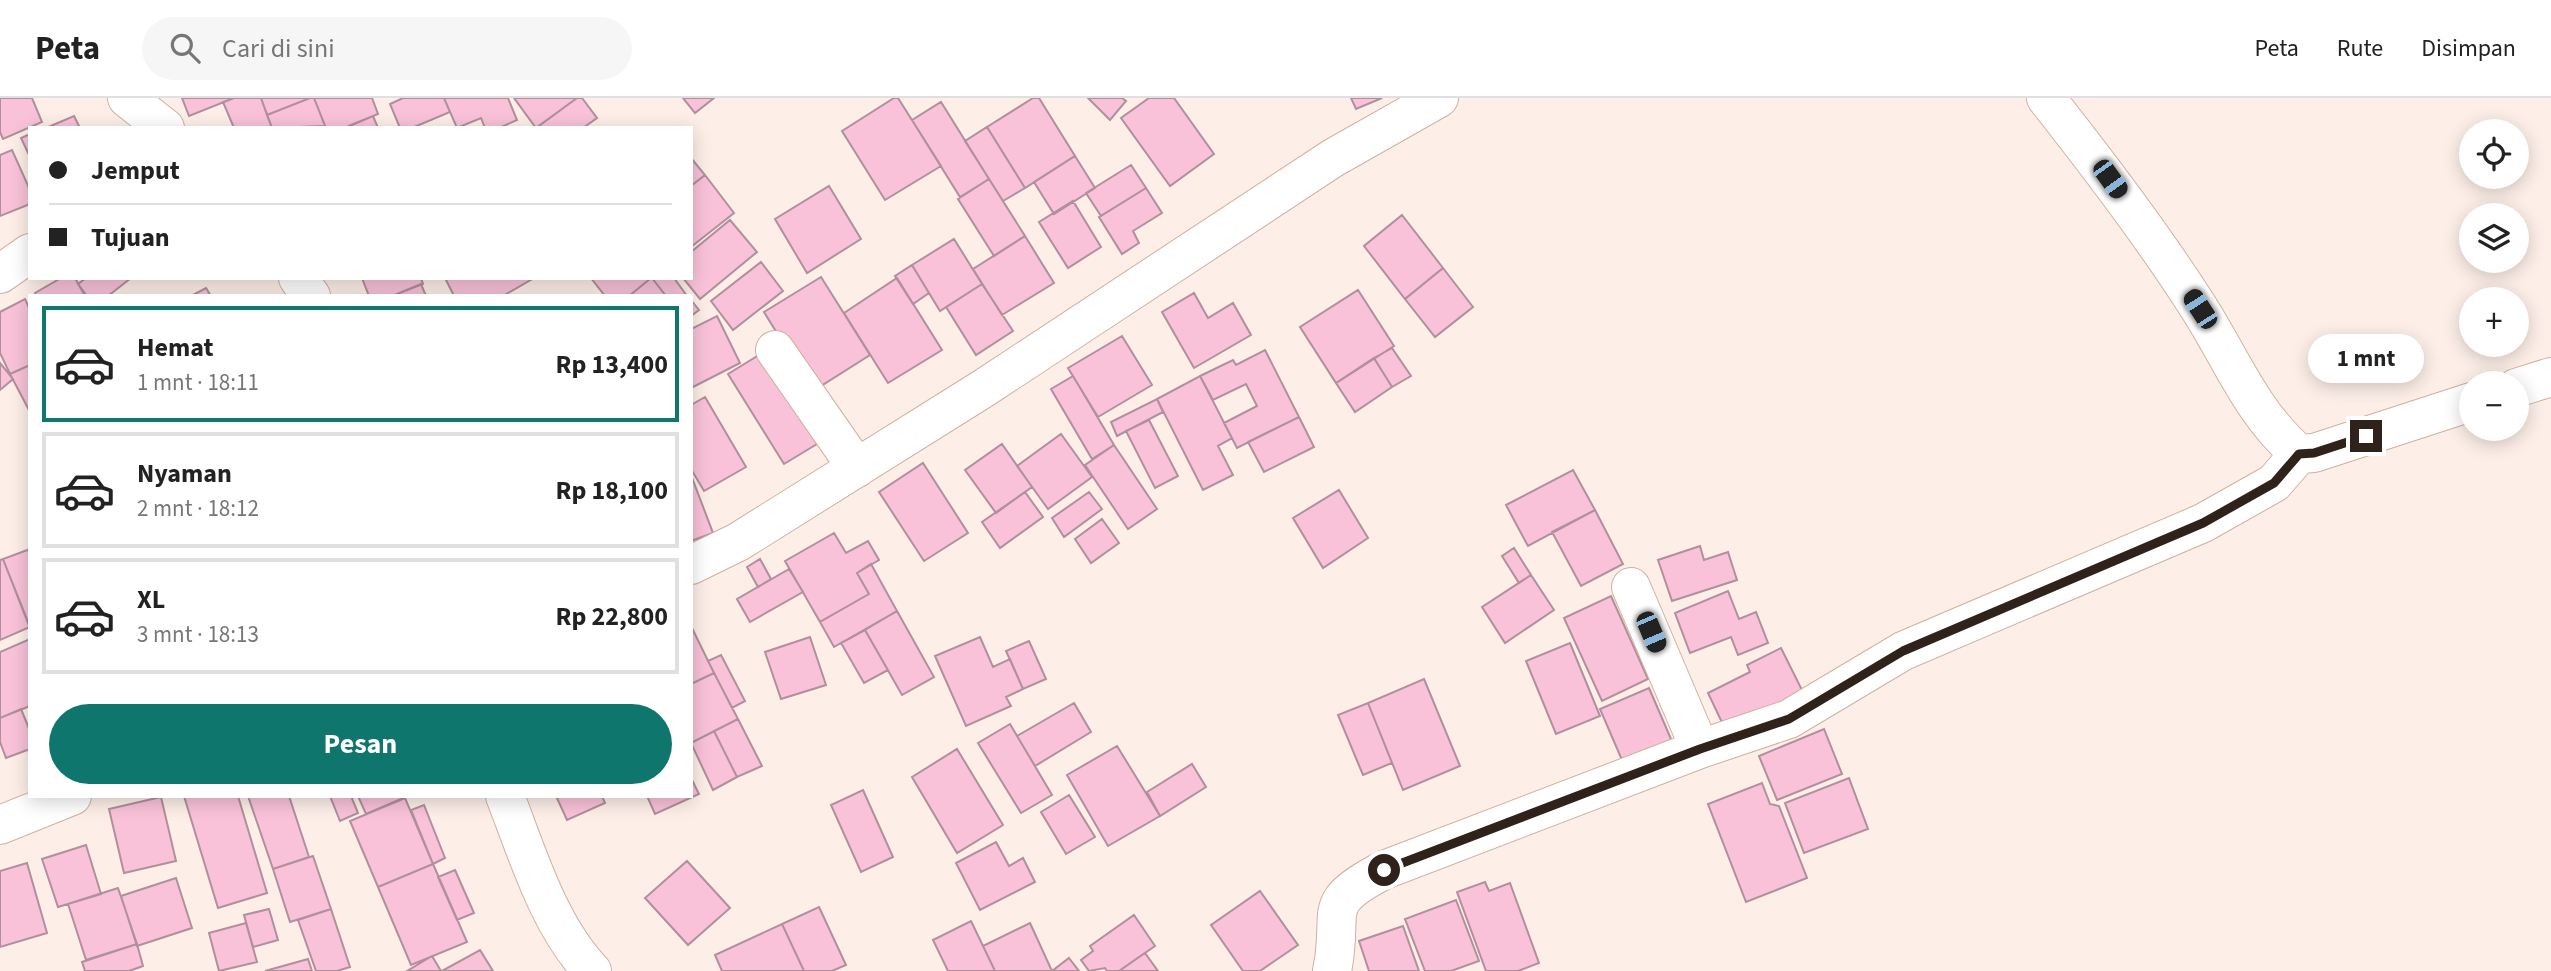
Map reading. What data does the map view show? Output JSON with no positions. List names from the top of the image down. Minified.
{"page":{"header":"Peta","search":"Cari di sini","nav":["Peta","Rute","Disimpan"],"map_buttons":["+","−"],"banner":["Jemput","Tujuan"],"list":[{"name":"Hemat","note":"1 mnt · 18:11","value":"Rp 13,400"},{"name":"Nyaman","note":"2 mnt · 18:12","value":"Rp 18,100"},{"name":"XL","note":"3 mnt · 18:13","value":"Rp 22,800"}],"bubble":"1 mnt","buttons":"Pesan"}}
